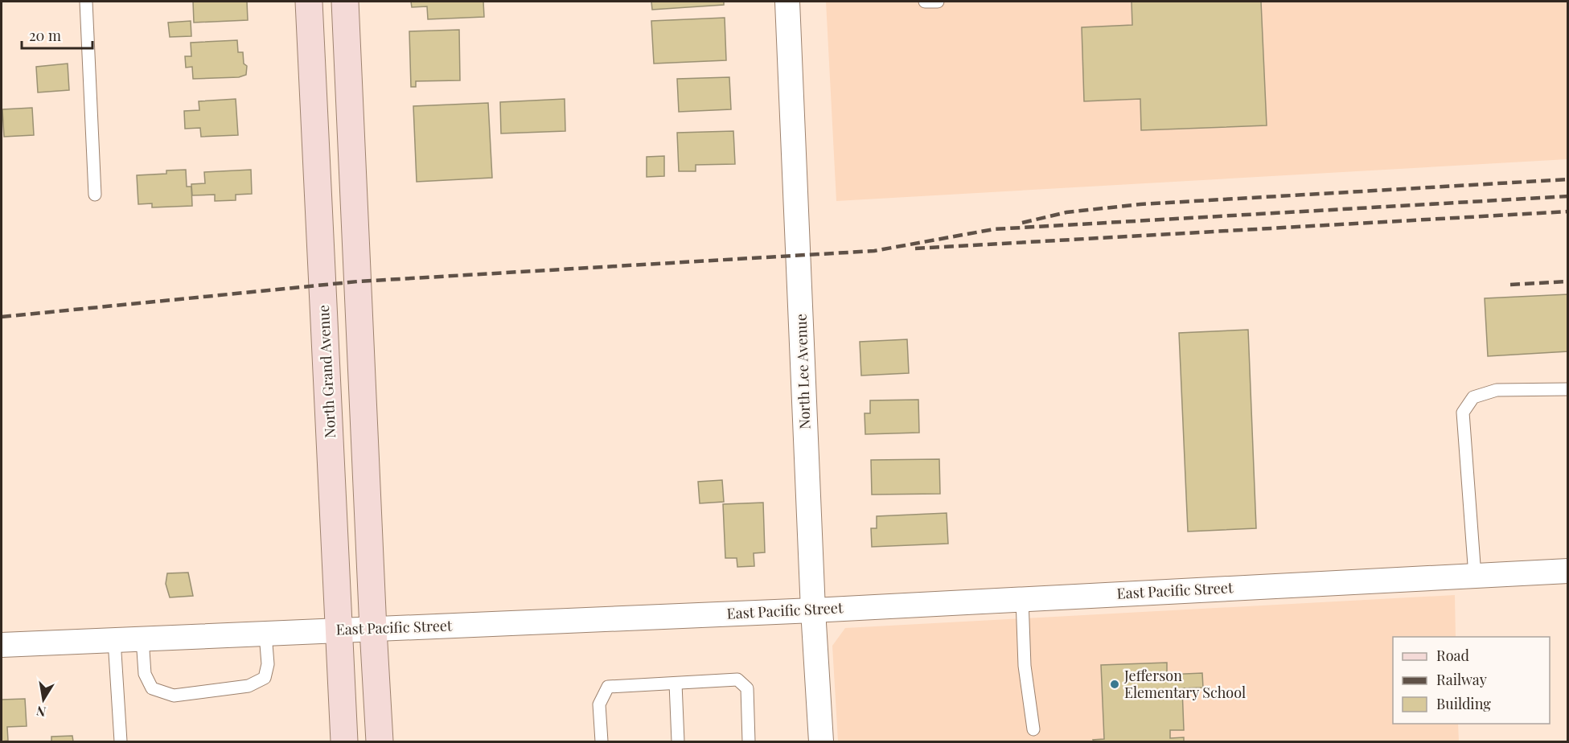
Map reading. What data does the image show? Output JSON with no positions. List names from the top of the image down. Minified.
{"streets":{"main road":["North Grand Avenue"],"street":["North Lee Avenue","East Pacific Street"]},"crossings":[["North Grand Avenue","East Pacific Street"],["North Lee Avenue","East Pacific Street"]],"places":["Jefferson Elementary School"],"legend":["Road","Railway","Building"],"scale_bar":"20 m","north":"bottom"}
